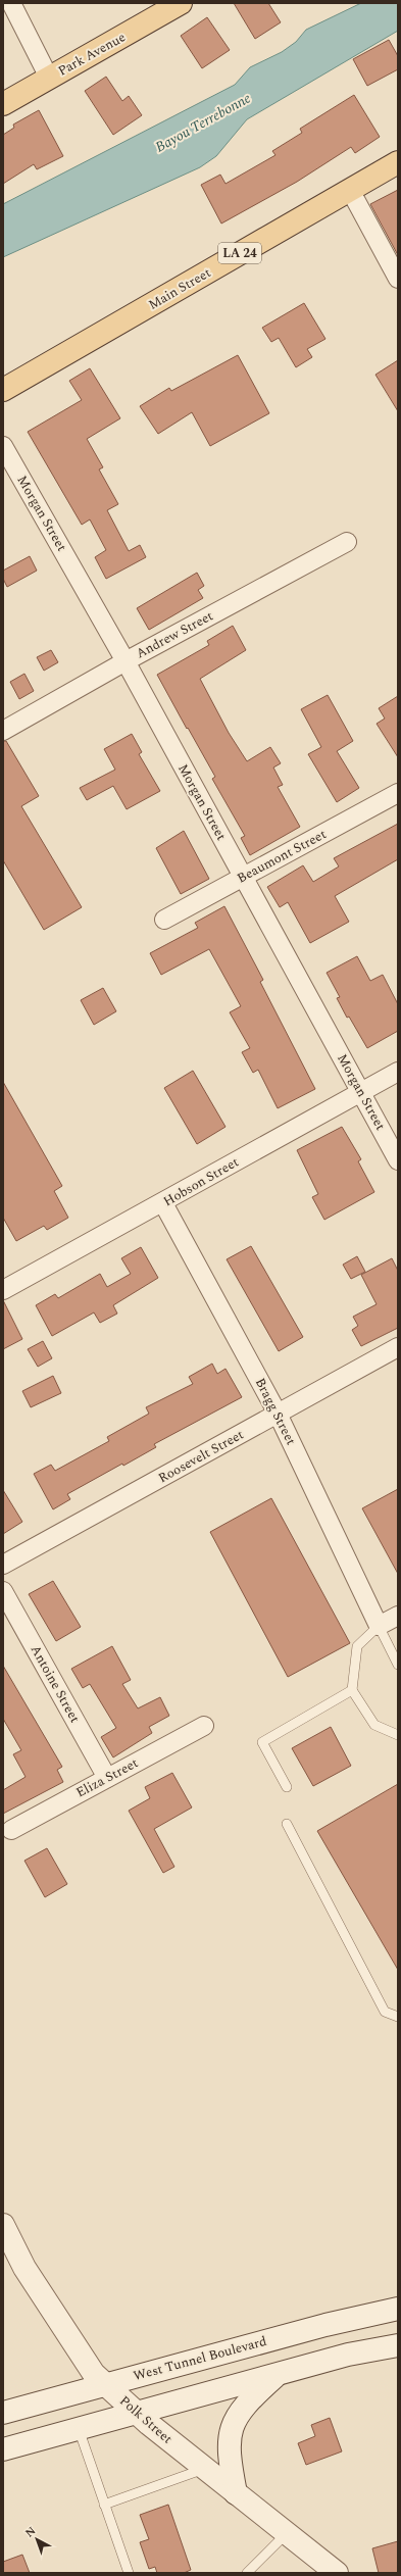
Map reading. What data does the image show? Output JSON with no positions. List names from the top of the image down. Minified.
{"streets":{"main road":["Park Avenue","LA 24","Main Street","West Tunnel Boulevard","Polk Street"],"street":["Morgan Street","Andrew Street","Beaumont Street","Hobson Street","Bragg Street","Roosevelt Street","Antoine Street","Eliza Street"]},"crossings":[["Morgan Street","Andrew Street"],["Morgan Street","Beaumont Street"],["Morgan Street","Hobson Street"],["Hobson Street","Bragg Street"],["Bragg Street","Roosevelt Street"],["Antoine Street","Eliza Street"],["West Tunnel Boulevard","Polk Street"]],"water":["Bayou Terrebonne"],"north":"top left"}
